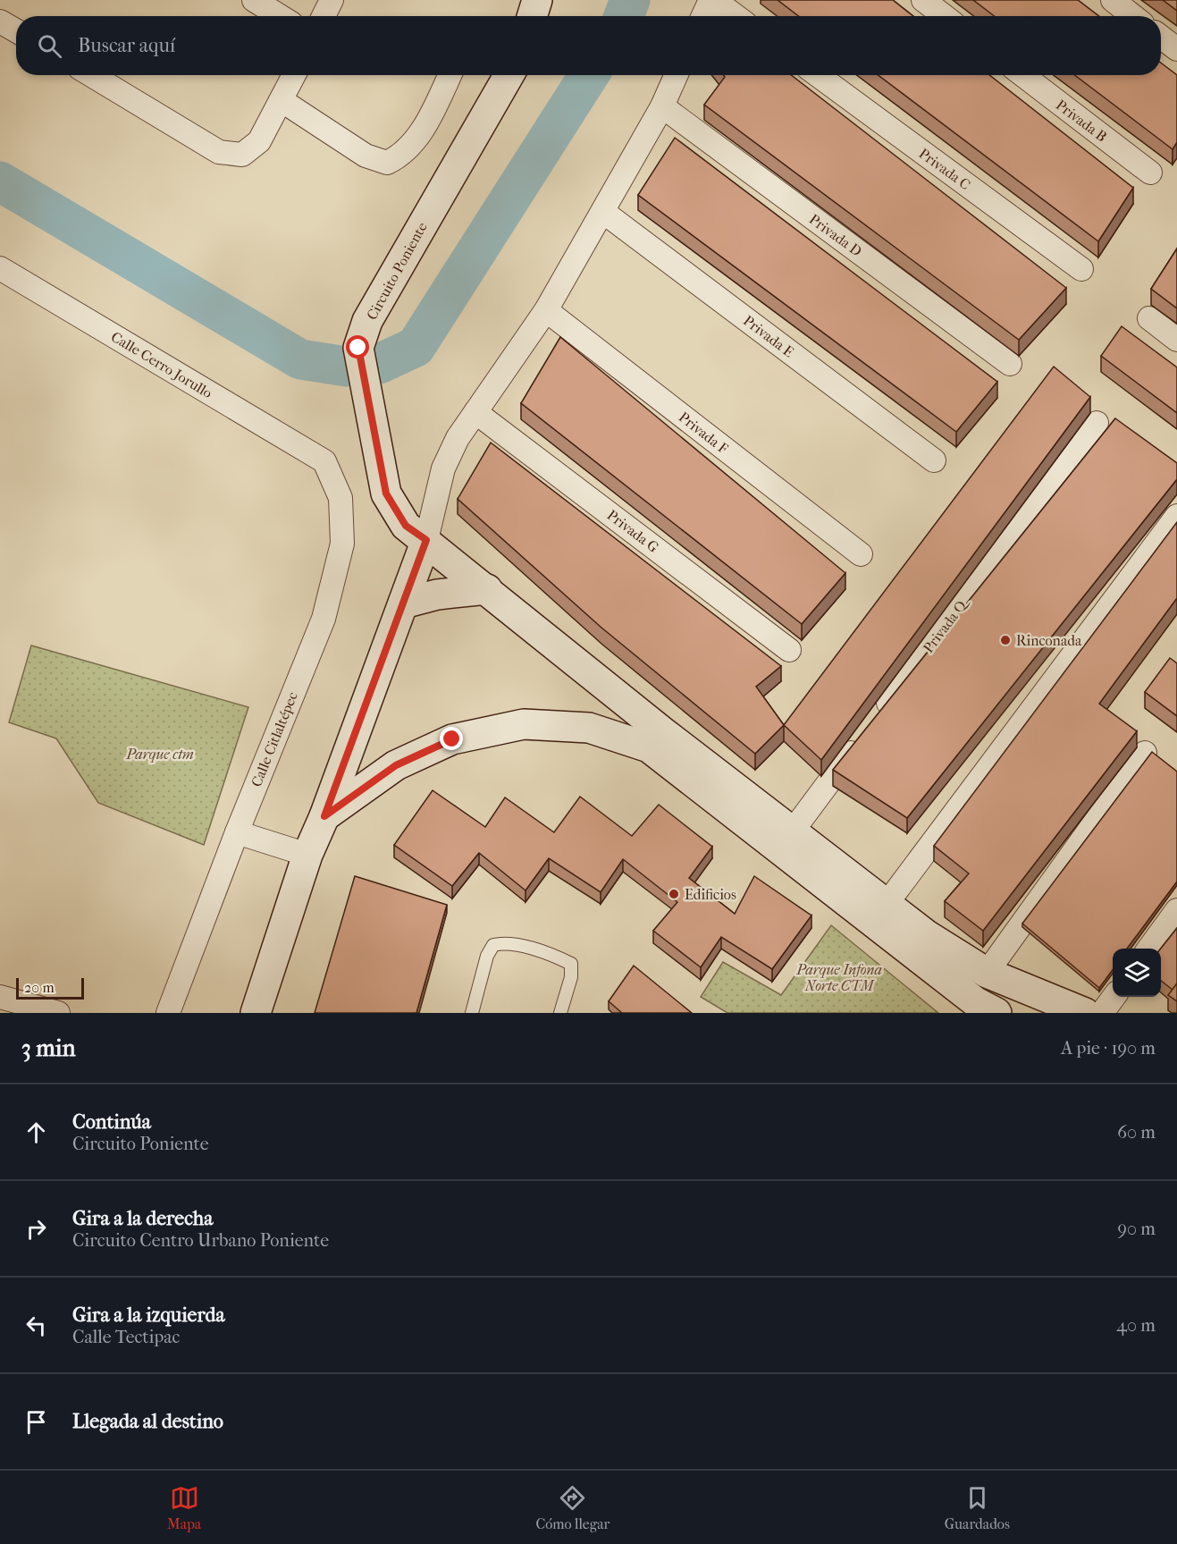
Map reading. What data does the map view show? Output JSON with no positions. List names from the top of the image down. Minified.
{"streets":{"main road":["Circuito Poniente"],"street":["Privada B","Privada C","Privada D","Privada E","Calle Cerro Jorullo","Privada F","Privada G","Privada Q","Calle Citlaltépec"]},"crossings":[["Circuito Poniente","Privada Q"],["Calle Cerro Jorullo","Calle Citlaltépec"]],"parks":["Parque ctm","Parque Infona Norte CTM"],"places":["Rinconada","Edificios"],"scale_bar":"20 m","page":{"search":"Buscar aquí","scale":"20 m","heading":["3 min","A pie · 190 m"],"list":[["Continúa","Circuito Poniente","60 m"],["Gira a la derecha","Circuito Centro Urbano Poniente","90 m"],["Gira a la izquierda","Calle Tectipac","40 m"],"Llegada al destino"],"nav":["Mapa","Cómo llegar","Guardados"]}}
